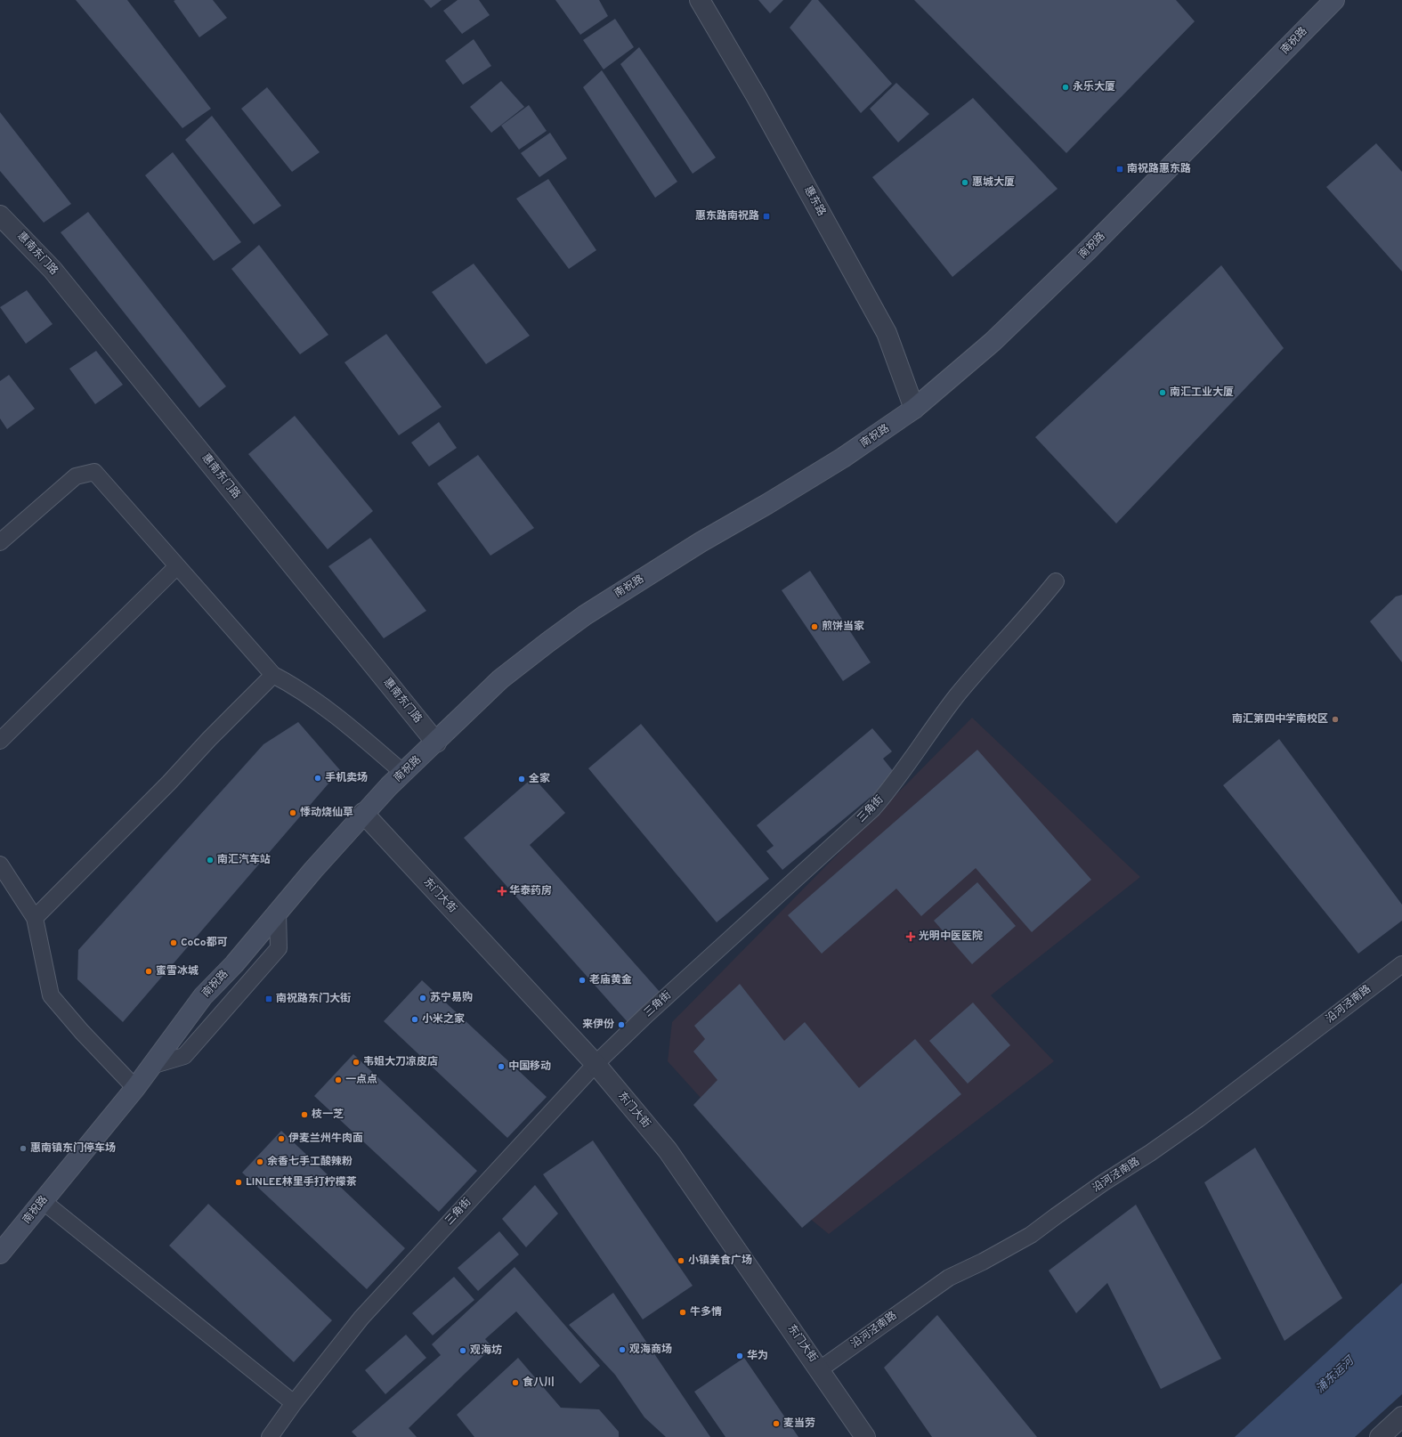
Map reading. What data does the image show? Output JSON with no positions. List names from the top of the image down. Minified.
{"streets":{"main road":["南祝路"],"street":["惠东路","惠南东门路","东门大街"],"lane":["三角街","沿河泾南路"]},"crossings":[["南祝路","惠东路"],["南祝路","惠南东门路"],["南祝路","东门大街"],["三角街","东门大街"],["东门大街","沿河泾南路"]],"water":["浦东运河"],"places":{"other":["永乐大厦","惠城大厦","南汇工业大厦","煎饼当家","南汇第四中学南校区","手机卖场","全家","悸动烧仙草","南汇汽车站","CoCo都可","蜜雪冰城","老庙黄金","苏宁易购","小米之家","来伊份","韦姐大刀凉皮店","中国移动","一点点","枝一芝","伊麦兰州牛肉面","惠南镇东门停车场","余香七手工酸辣粉","LINLEE林里·手打柠檬茶","小镇美食广场","牛多情","观海商场","观海坊","华为","食八川","麦当劳"],"transit":["南祝路惠东路","惠东路南祝路","南祝路东门大街"],"health":["华泰药房","光明中医医院"]}}
